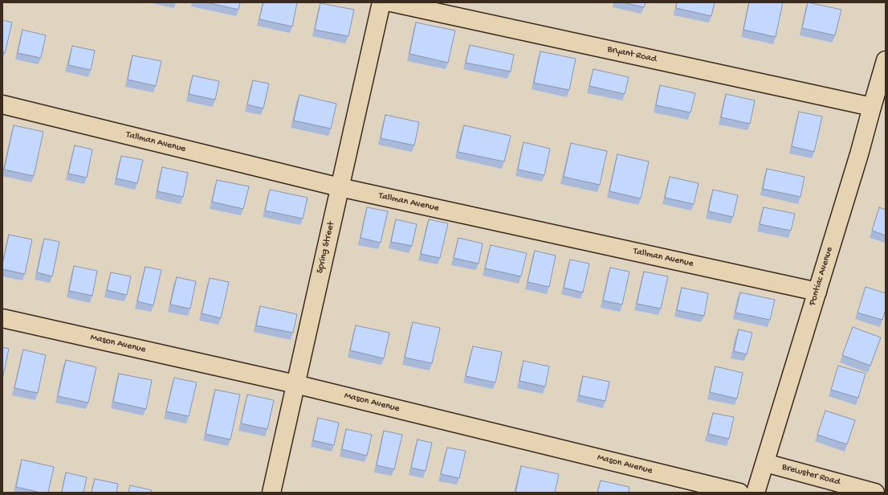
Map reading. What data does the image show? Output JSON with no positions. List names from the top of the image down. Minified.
{"streets":{"street":["Bryant Road","Tallman Avenue","Spring Street","Pontiac Avenue","Mason Avenue","Brewster Road"]},"crossings":[["Bryant Road","Pontiac Avenue"],["Tallman Avenue","Spring Street"],["Tallman Avenue","Pontiac Avenue"],["Spring Street","Mason Avenue"],["Pontiac Avenue","Brewster Road"]]}
